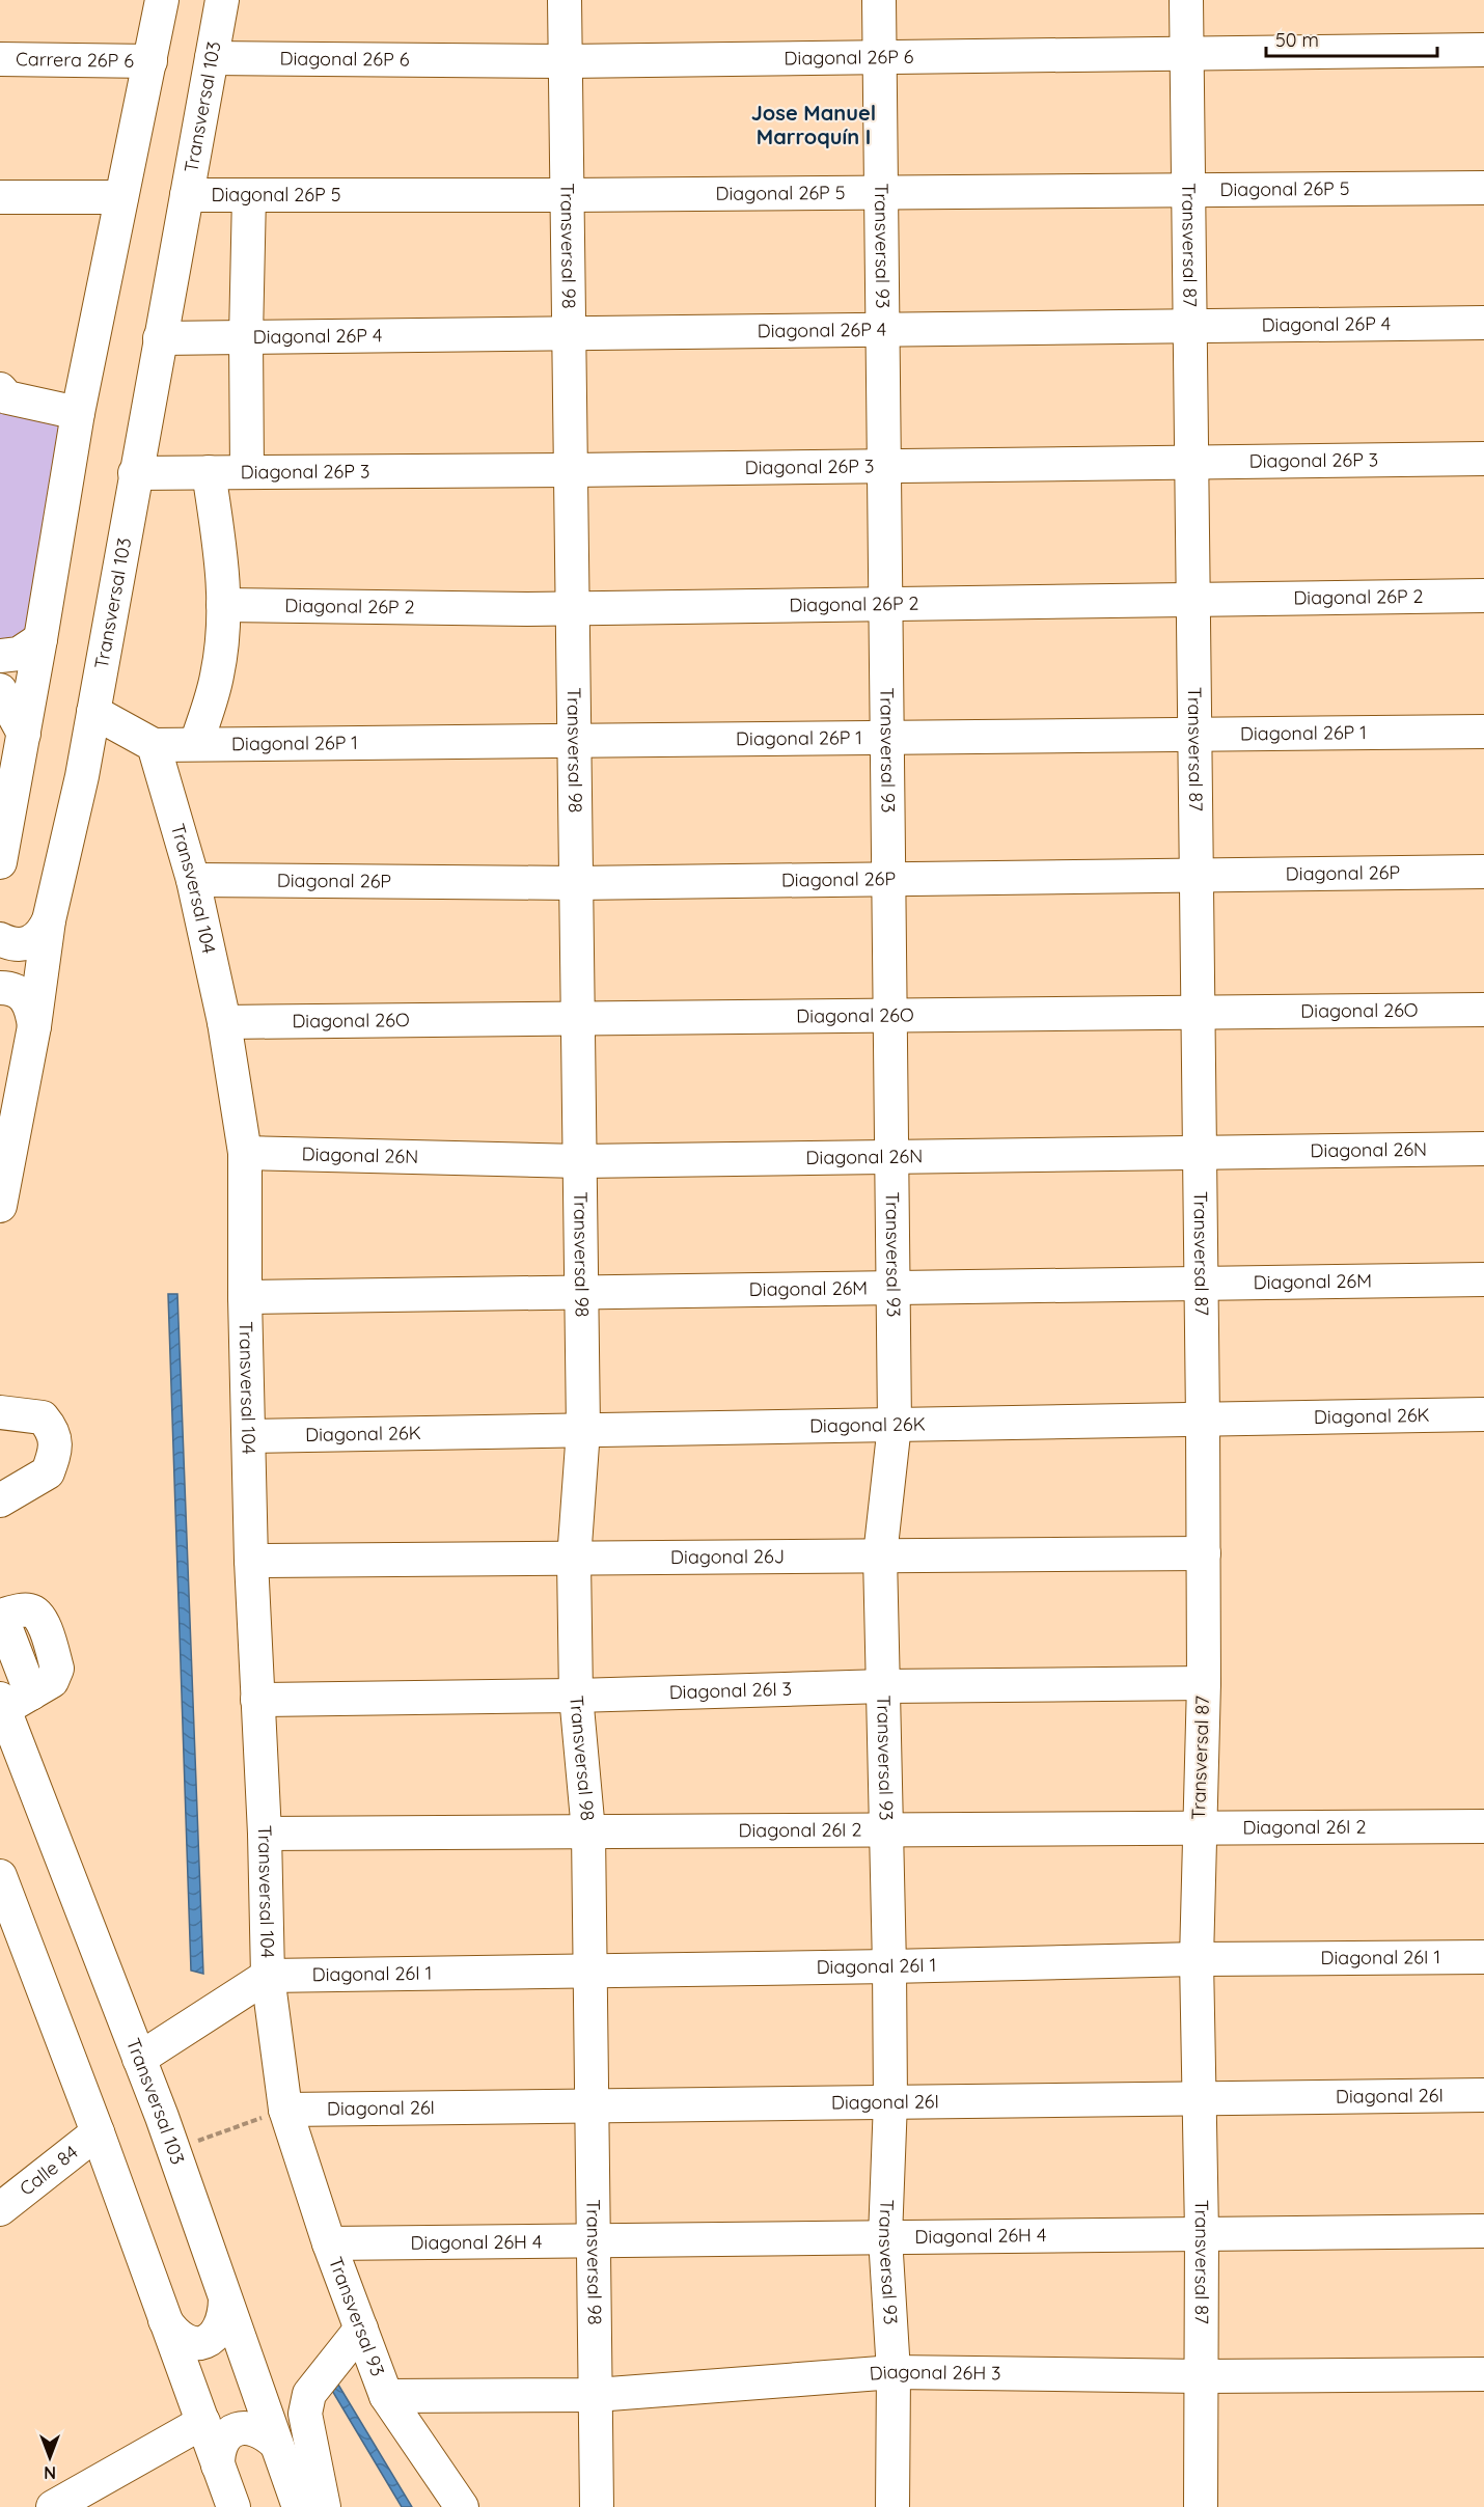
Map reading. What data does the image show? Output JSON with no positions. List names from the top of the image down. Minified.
{"streets":{"street":["Diagonal 26P 6","Carrera 26P 6","Transversal 103","Diagonal 26P 5","Transversal 98","Transversal 87","Transversal 93","Diagonal 26P 4","Diagonal 26P 3","Diagonal 26P 2","Diagonal 26P 1","Diagonal 26P","Transversal 104","Diagonal 26O","Diagonal 26N","Diagonal 26M","Diagonal 26K","Diagonal 26J","Diagonal 26I 3","Diagonal 26I 2","Diagonal 26I 1","Diagonal 26I","Calle 84","Diagonal 26H 4","Diagonal 26H 3"]},"crossings":[["Diagonal 26P 6","Transversal 103"],["Diagonal 26P 6","Transversal 98"],["Diagonal 26P 6","Transversal 87"],["Diagonal 26P 6","Transversal 93"],["Transversal 103","Diagonal 26P 5"],["Transversal 103","Diagonal 26P 4"],["Transversal 103","Diagonal 26P 3"],["Diagonal 26P 5","Transversal 98"],["Diagonal 26P 5","Transversal 87"],["Diagonal 26P 5","Transversal 93"],["Transversal 98","Diagonal 26P 4"],["Transversal 98","Diagonal 26P 3"],["Transversal 98","Diagonal 26P 2"],["Transversal 98","Diagonal 26P 1"],["Transversal 98","Diagonal 26P"],["Transversal 98","Diagonal 26O"],["Transversal 98","Diagonal 26N"],["Transversal 98","Diagonal 26M"],["Transversal 98","Diagonal 26K"],["Transversal 98","Diagonal 26J"],["Transversal 98","Diagonal 26I 3"],["Transversal 98","Diagonal 26I 2"],["Transversal 98","Diagonal 26I 1"],["Transversal 98","Diagonal 26I"],["Transversal 98","Diagonal 26H 4"],["Transversal 98","Diagonal 26H 3"],["Transversal 87","Diagonal 26P 4"],["Transversal 87","Diagonal 26P 3"],["Transversal 87","Diagonal 26P 2"],["Transversal 87","Diagonal 26P 1"],["Transversal 87","Diagonal 26P"],["Transversal 87","Diagonal 26O"],["Transversal 87","Diagonal 26N"],["Transversal 87","Diagonal 26M"],["Transversal 87","Diagonal 26K"],["Transversal 87","Diagonal 26J"],["Transversal 87","Diagonal 26I 3"],["Transversal 87","Diagonal 26I 2"],["Transversal 87","Diagonal 26I 1"],["Transversal 87","Diagonal 26I"],["Transversal 87","Diagonal 26H 4"],["Transversal 87","Diagonal 26H 3"],["Transversal 93","Diagonal 26P 4"],["Transversal 93","Diagonal 26P 3"],["Transversal 93","Diagonal 26P 2"],["Transversal 93","Diagonal 26P 1"],["Transversal 93","Diagonal 26P"],["Transversal 93","Transversal 104"],["Transversal 93","Diagonal 26O"],["Transversal 93","Diagonal 26N"],["Transversal 93","Diagonal 26M"],["Transversal 93","Diagonal 26K"],["Transversal 93","Diagonal 26J"],["Transversal 93","Diagonal 26I 3"],["Transversal 93","Diagonal 26I 2"],["Transversal 93","Diagonal 26I 1"],["Transversal 93","Diagonal 26I"],["Transversal 93","Diagonal 26H 4"],["Transversal 93","Diagonal 26H 3"],["Diagonal 26P 1","Transversal 104"],["Diagonal 26P","Transversal 104"],["Transversal 104","Diagonal 26O"],["Transversal 104","Diagonal 26N"],["Transversal 104","Diagonal 26M"],["Transversal 104","Diagonal 26K"],["Transversal 104","Diagonal 26J"],["Transversal 104","Diagonal 26I 3"],["Transversal 104","Diagonal 26I 2"],["Transversal 104","Diagonal 26I 1"],["Transversal 104","Diagonal 26I"]],"districts":["Jose Manuel Marroquín I"],"scale_bar":"50 m","north":"bottom"}
